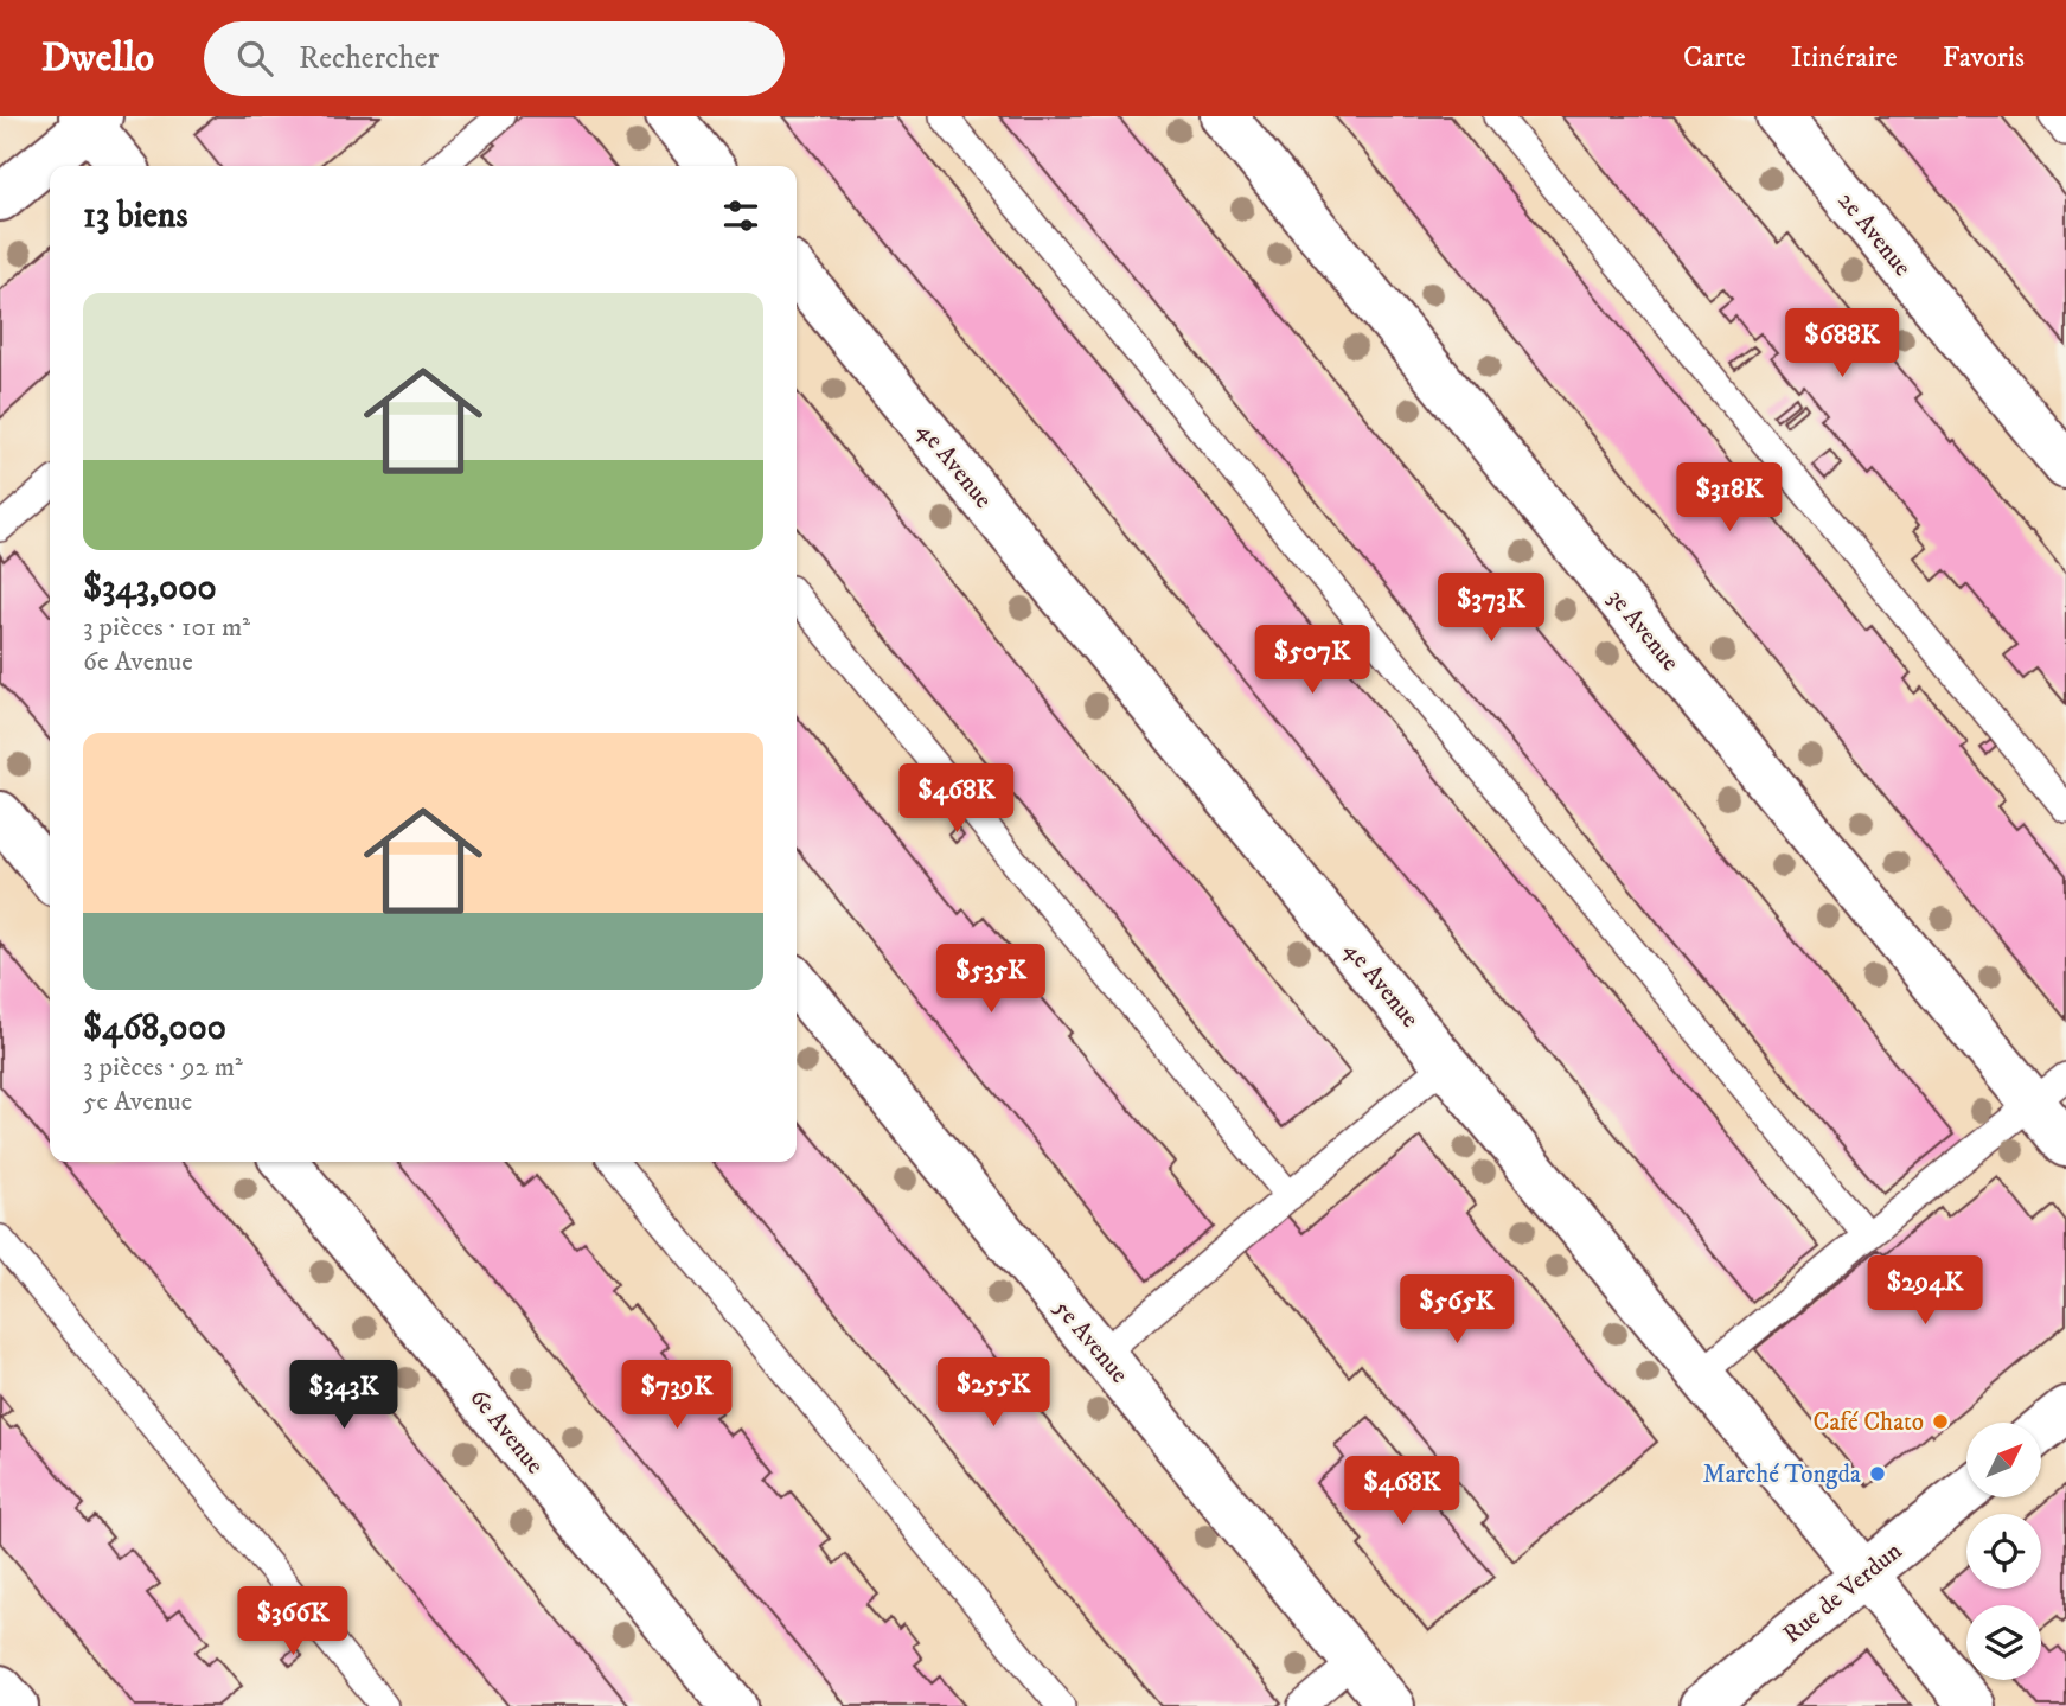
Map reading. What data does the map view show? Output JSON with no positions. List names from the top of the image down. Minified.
{"streets":{"street":["2e Avenue","4e Avenue","3e Avenue","5e Avenue","6e Avenue","Rue de Verdun"]},"crossings":[["4e Avenue","Rue de Verdun"]],"places":["Café Chato","Marché Tongda"],"north":"top right","page":{"header":"Dwello","search":"Rechercher","nav":["Carte","Itinéraire","Favoris"],"heading":"13 biens","list":[{"name":"$343,000","note":"3 pièces · 101 m² · 6e Avenue"},{"name":"$468,000","note":"3 pièces · 92 m² · 5e Avenue"}],"price":["$688K","$318K","$373K","$507K","$468K","$535K","$294K","$565K","$255K","$343K","$739K","$468K","$366K"]}}
